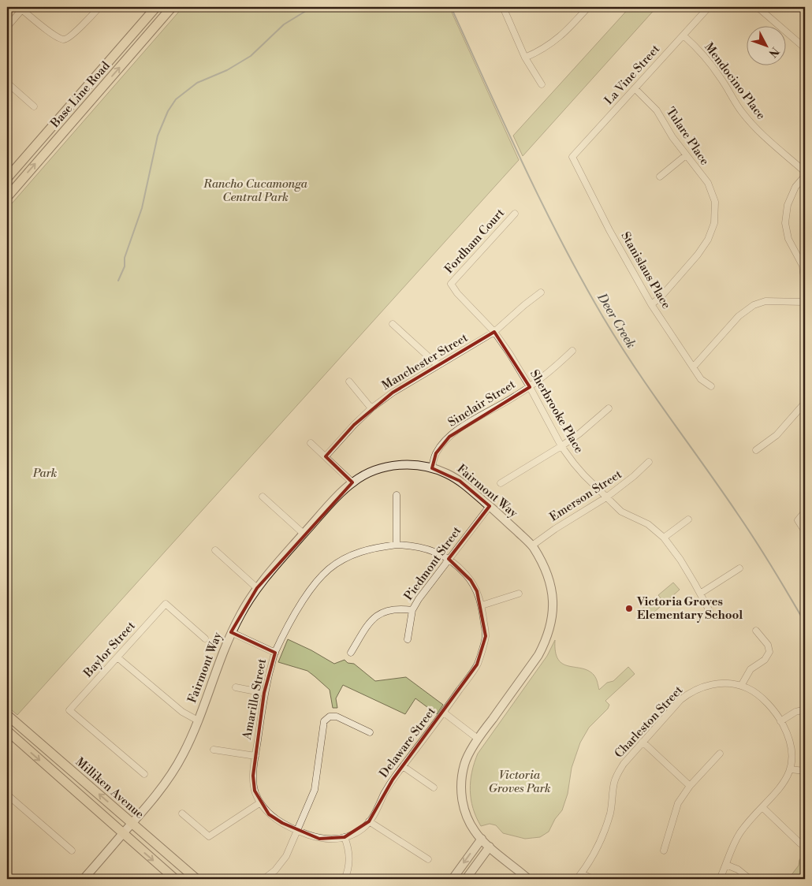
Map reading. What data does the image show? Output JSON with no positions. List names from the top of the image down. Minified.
{"streets":{"main road":["Base Line Road","Milliken Avenue"],"street":["La Vine Street","Mendocino Place","Tulare Place","Fordham Court","Stanislaus Place","Manchester Street","Sinclair Street","Sherbrooke Place","Fairmont Way","Emerson Street","Piedmont Street","Baylor Street","Amarillo Street","Charleston Street","Delaware Street"]},"crossings":[["La Vine Street","Mendocino Place"],["La Vine Street","Tulare Place"],["La Vine Street","Stanislaus Place"],["Tulare Place","Stanislaus Place"],["Fordham Court","Sherbrooke Place"],["Manchester Street","Sherbrooke Place"],["Sinclair Street","Sherbrooke Place"],["Sinclair Street","Fairmont Way"],["Sherbrooke Place","Emerson Street"],["Fairmont Way","Emerson Street"],["Fairmont Way","Piedmont Street"],["Fairmont Way","Milliken Avenue"],["Piedmont Street","Amarillo Street"],["Piedmont Street","Delaware Street"],["Amarillo Street","Delaware Street"]],"water":["Deer Creek"],"parks":["Rancho Cucamonga Central Park","Park","Victoria Groves Park"],"places":["Victoria Groves Elementary School"],"north":"bottom right"}
